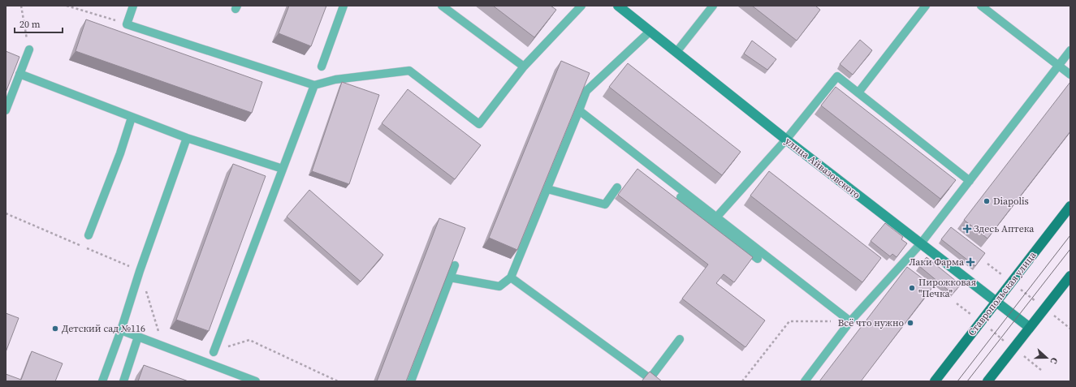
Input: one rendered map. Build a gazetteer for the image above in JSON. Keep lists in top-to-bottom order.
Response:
{
  "streets": {
    "main road": ["Ставропольская улица"],
    "street": ["улица Айвазовского"]
  },
  "crossings": [
    ["улица Айвазовского", "Ставропольская улица"]
  ],
  "places": {
    "other": [
      "Diapolis",
      "Пирожковая \"Печка\"",
      "Всё что нужно",
      "Детский сад №116"
    ],
    "health": ["Здесь Аптека", "Лаки Фарма"]
  },
  "scale_bar": "20 m",
  "north": "right"
}
